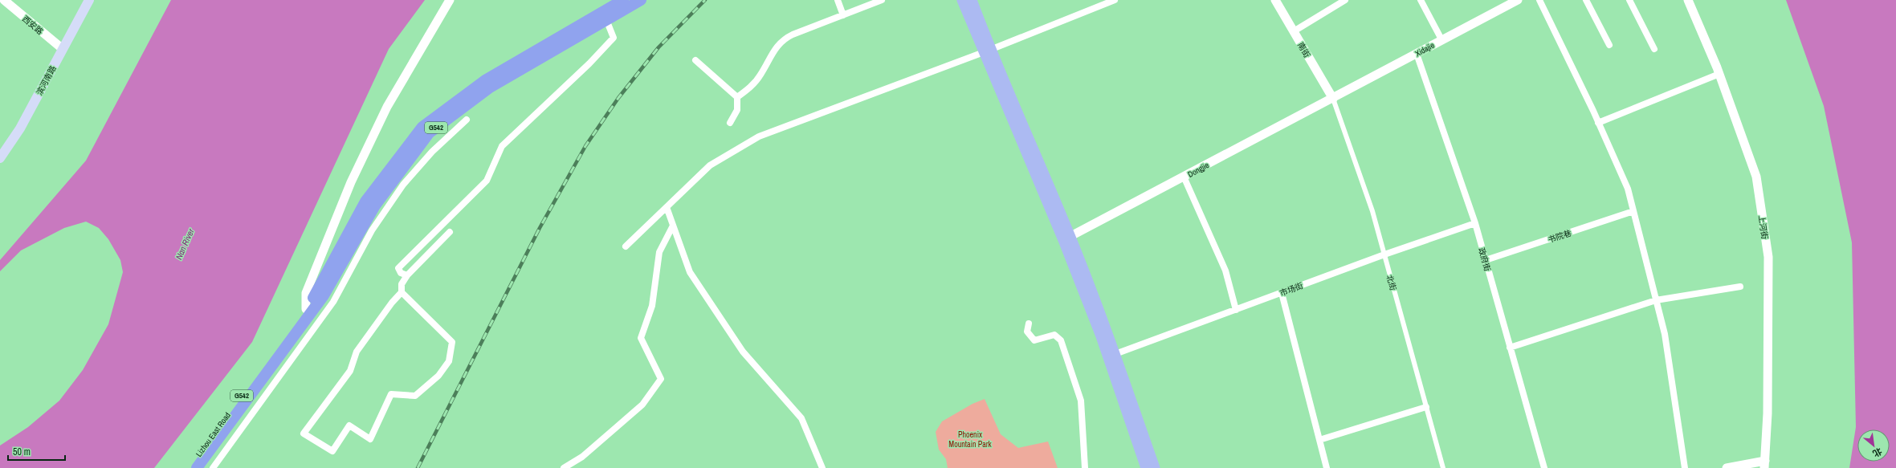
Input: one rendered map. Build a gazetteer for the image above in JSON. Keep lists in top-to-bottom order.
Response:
{
  "streets": {
    "highway": ["G542", "Lizhou East Road"],
    "main road": ["滨河南路"],
    "street": [
      "西安路",
      "Xidajie",
      "南街",
      "Dongjie",
      "上河街",
      "书院巷",
      "政府街",
      "北街",
      "市场街"
    ]
  },
  "crossings": [
    ["西安路", "滨河南路"],
    ["Xidajie", "南街"],
    ["Xidajie", "Dongjie"],
    ["Xidajie", "政府街"],
    ["Xidajie", "北街"],
    ["南街", "Dongjie"],
    ["南街", "北街"],
    ["G542", "Lizhou East Road"],
    ["Dongjie", "北街"],
    ["书院巷", "政府街"],
    ["政府街", "市场街"],
    ["北街", "市场街"]
  ],
  "water": ["Nan River"],
  "parks": ["Phoenix Mountain Park"],
  "scale_bar": "50 m",
  "north": "bottom right"
}
